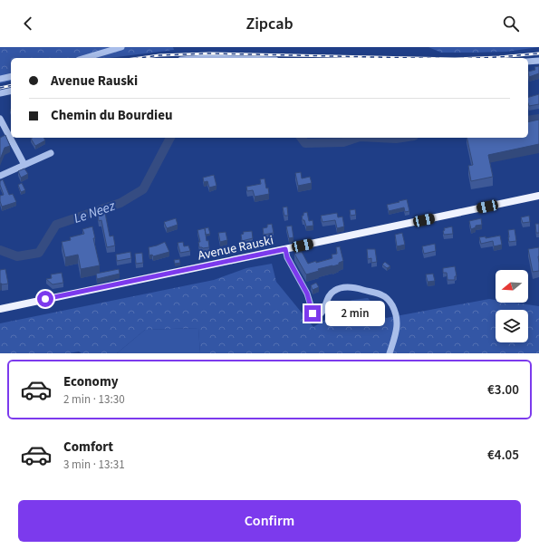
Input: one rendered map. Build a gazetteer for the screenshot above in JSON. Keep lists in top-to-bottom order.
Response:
{
  "streets": {
    "main road": ["Avenue Rauski"]
  },
  "water": ["Le Neez"],
  "north": "left",
  "page": {
    "header": "Zipcab",
    "banner": ["Avenue Rauski", "Chemin du Bourdieu"],
    "bubble": "2 min",
    "list": [
      {
        "name": "Economy",
        "note": "2 min · 13:30",
        "value": "€3.00"
      },
      {
        "name": "Comfort",
        "note": "3 min · 13:31",
        "value": "€4.05"
      }
    ],
    "buttons": "Confirm"
  }
}
